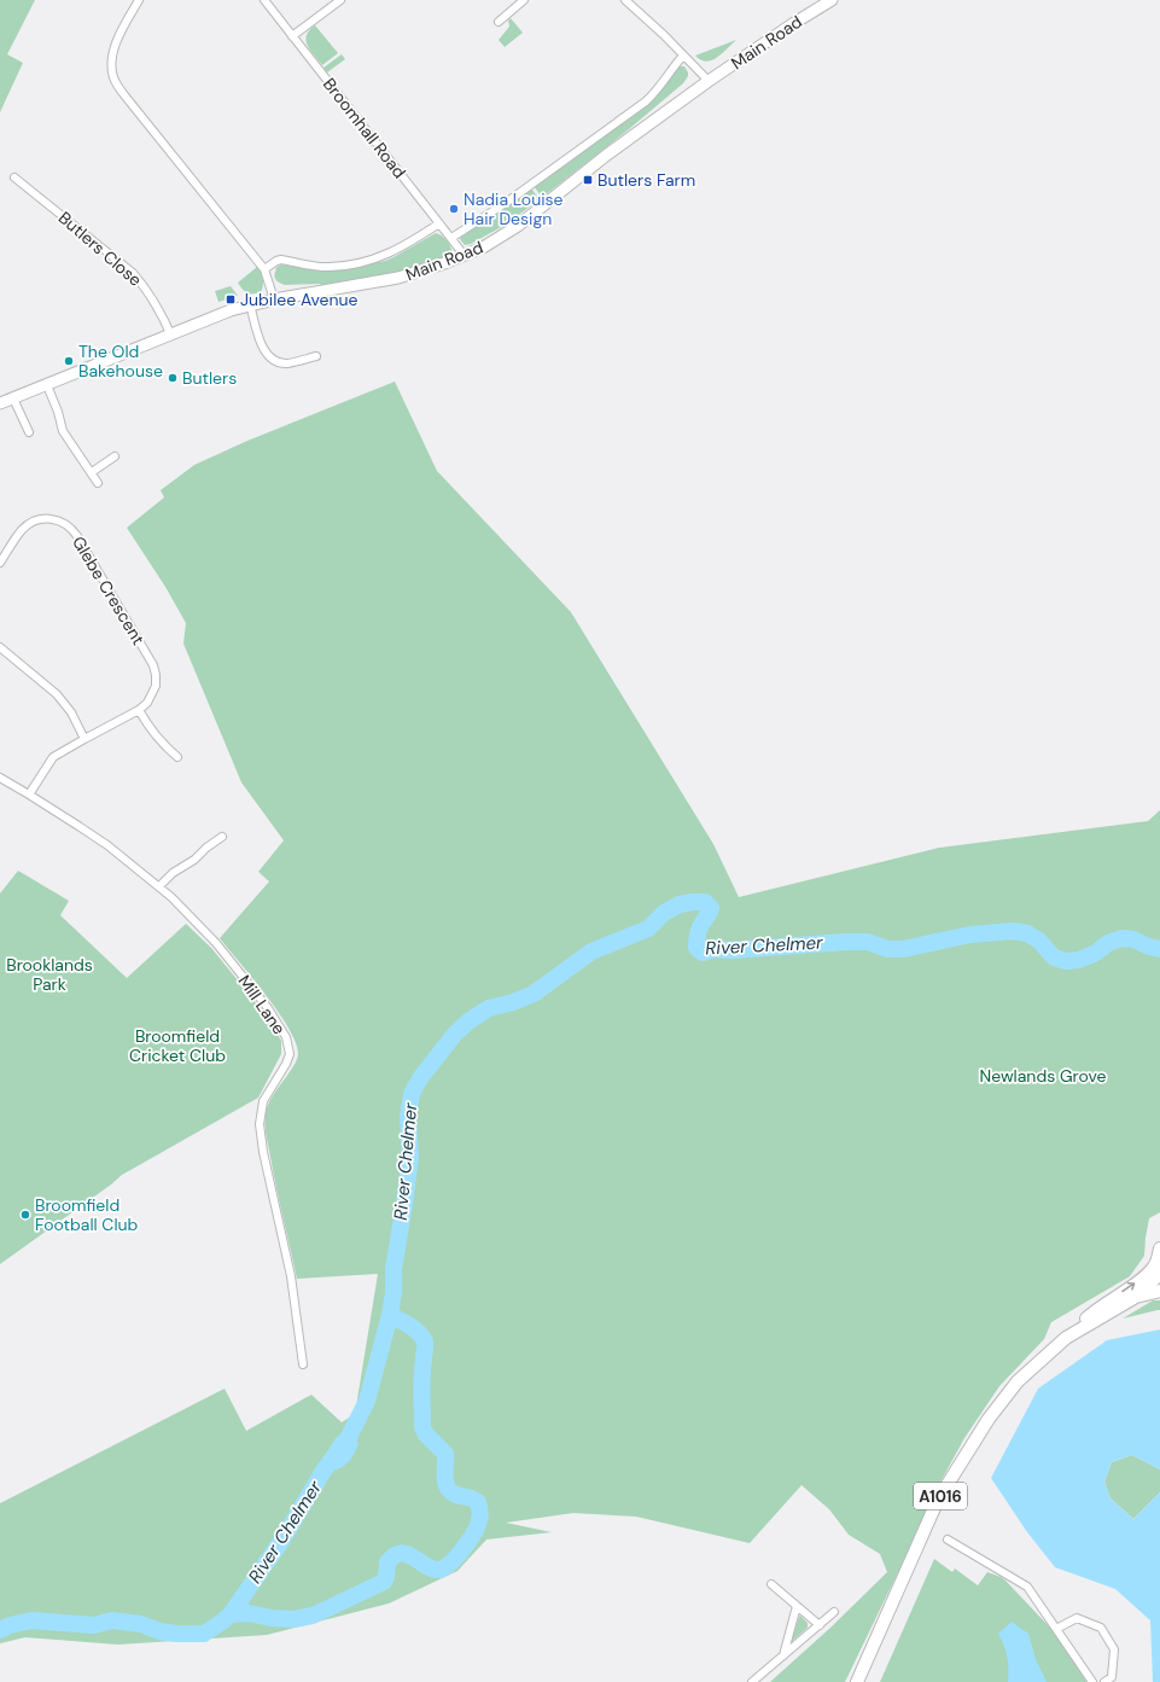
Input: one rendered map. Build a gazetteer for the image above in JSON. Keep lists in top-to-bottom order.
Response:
{
  "streets": {
    "main road": ["Main Road", "A1016"],
    "street": [
      "Broomhall Road",
      "Butlers Close",
      "Glebe Crescent",
      "Mill Lane"
    ]
  },
  "crossings": [
    ["Main Road", "Broomhall Road"],
    ["Main Road", "Butlers Close"],
    ["Glebe Crescent", "Mill Lane"]
  ],
  "water": ["River Chelmer"],
  "parks": ["Brooklands Park", "Broomfield Cricket Club", "Newlands Grove"],
  "places": {
    "transit": ["Butlers Farm", "Jubilee Avenue"],
    "other": [
      "Nadia Louise Hair Design",
      "The Old Bakehouse",
      "Butlers",
      "Broomfield Football Club"
    ]
  }
}
